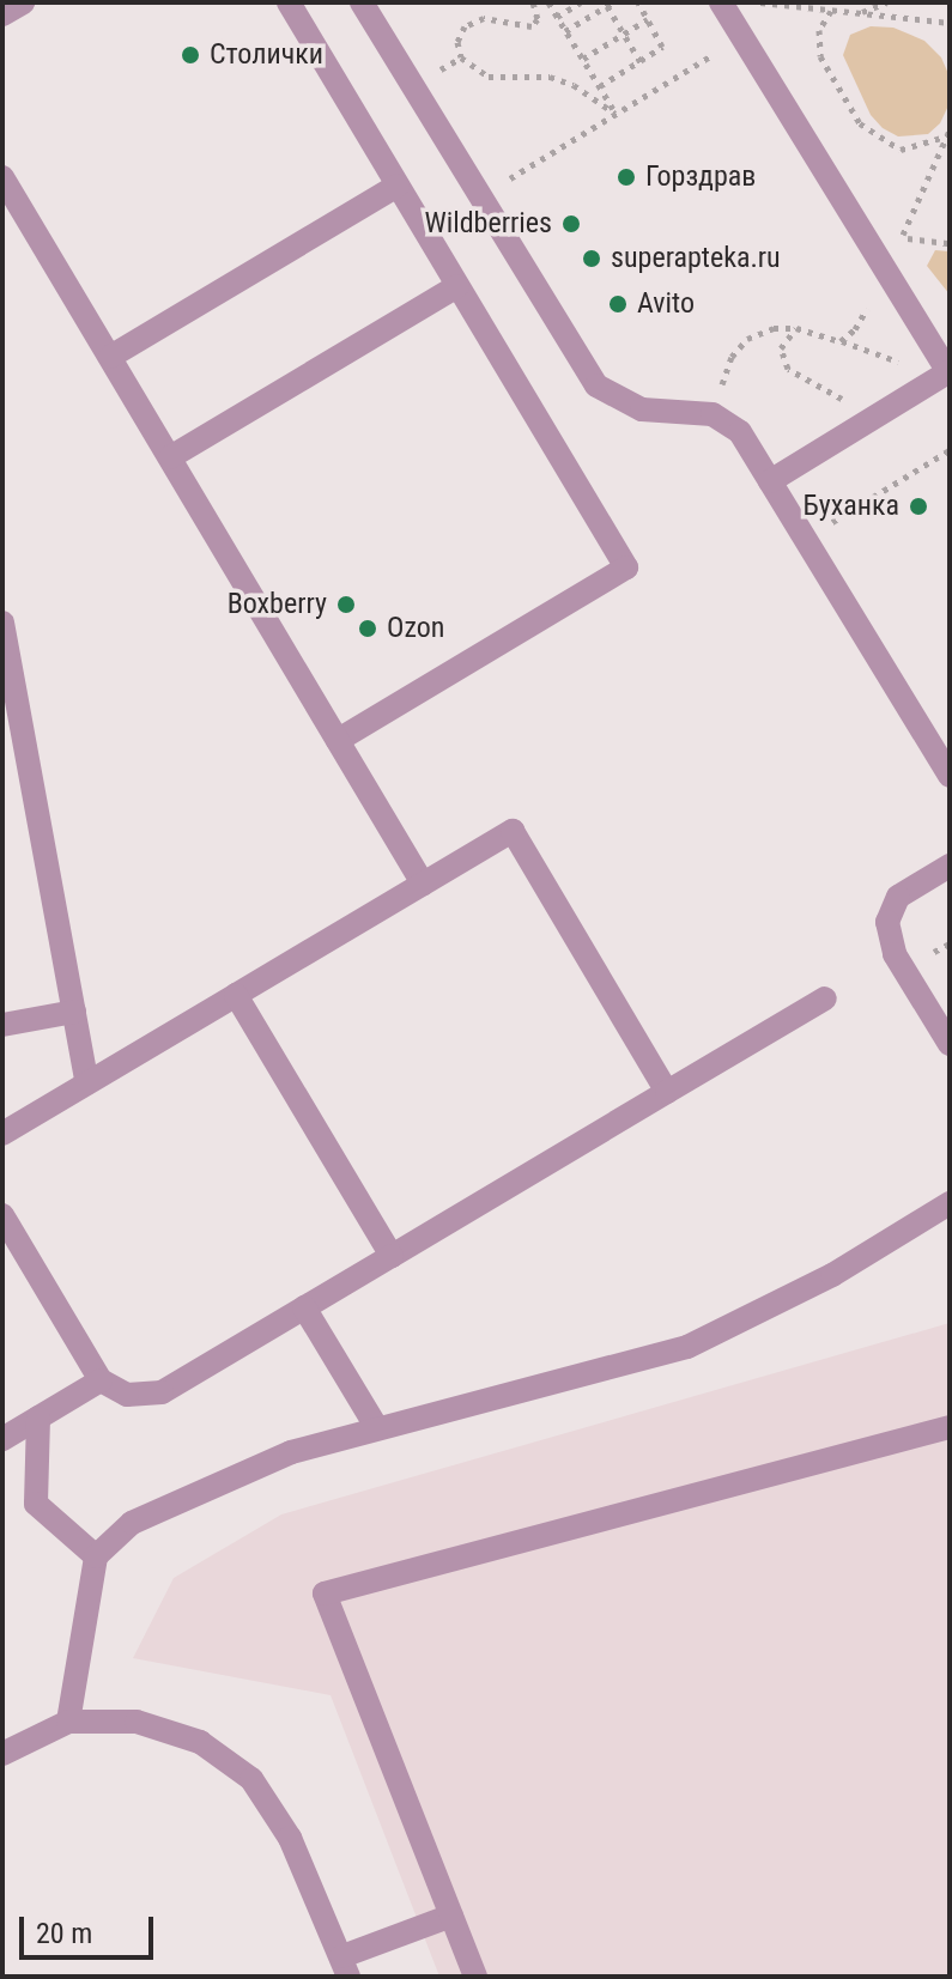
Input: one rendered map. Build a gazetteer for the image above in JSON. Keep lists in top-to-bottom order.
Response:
{
  "places": [
    "Столички",
    "Горздрав",
    "Wildberries",
    "superapteka.ru",
    "Avito",
    "Буханка",
    "Boxberry",
    "Ozon"
  ],
  "scale_bar": "20 m"
}
